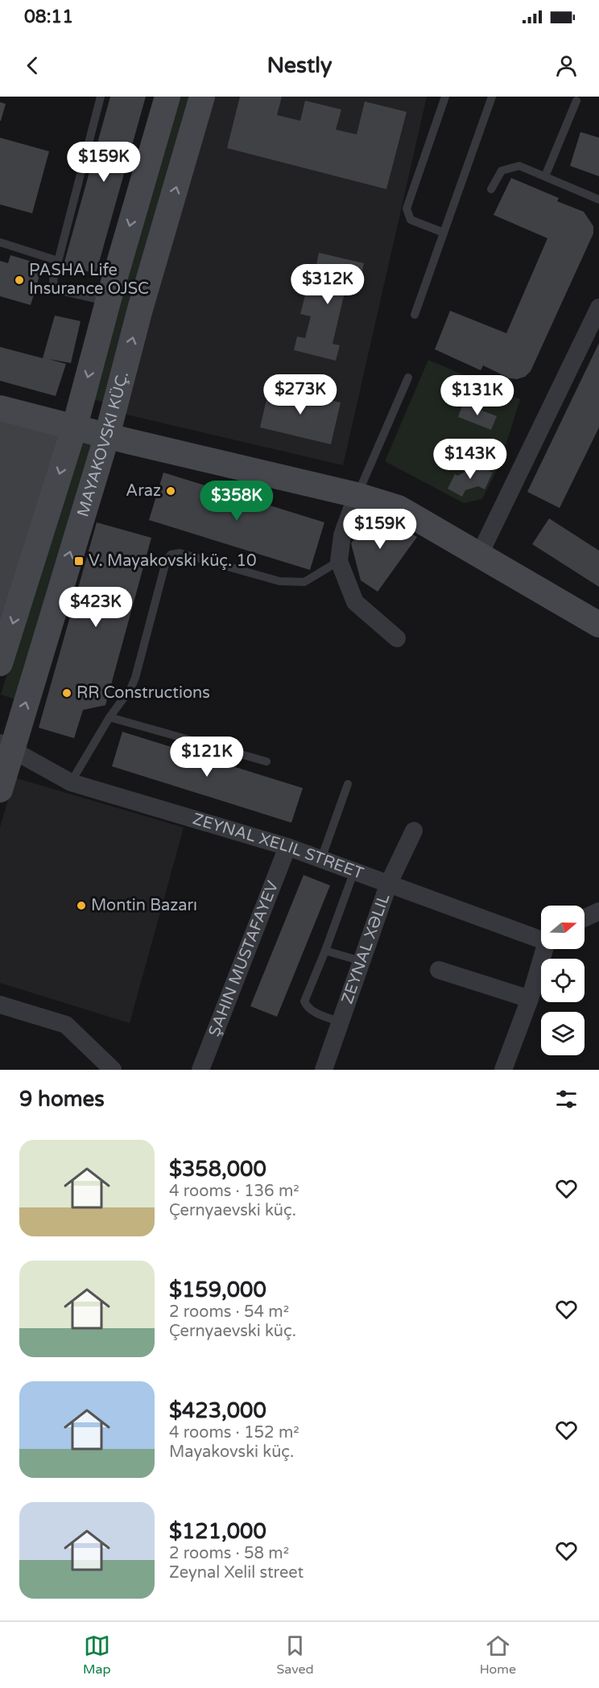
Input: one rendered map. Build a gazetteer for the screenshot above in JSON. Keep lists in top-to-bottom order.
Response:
{
  "streets": {
    "street": [
      "MAYAKOVSKI KÜÇ.",
      "ZEYNAL XELIL STREET",
      "ZEYNAL XƏLIL",
      "ŞAHIN MUSTAFAYEV"
    ]
  },
  "crossings": [
    ["MAYAKOVSKI KÜÇ.", "ZEYNAL XELIL STREET"],
    ["ZEYNAL XELIL STREET", "ZEYNAL XƏLIL"],
    ["ZEYNAL XELIL STREET", "ŞAHIN MUSTAFAYEV"]
  ],
  "places": {
    "other": [
      "PASHA Life Insurance OJSC",
      "Araz",
      "RR Constructions",
      "Montin Bazarı"
    ],
    "transit": ["V. Mayakovski küç. 10"]
  },
  "north": "right",
  "page": {
    "status": "08:11",
    "header": "Nestly",
    "price": [
      "$159K",
      "$312K",
      "$273K",
      "$131K",
      "$143K",
      "$358K",
      "$159K",
      "$423K",
      "$121K"
    ],
    "heading": "9 homes",
    "list": [
      {
        "name": "$358,000",
        "note": "4 rooms · 136 m² · Çernyaevski küç."
      },
      {
        "name": "$159,000",
        "note": "2 rooms · 54 m² · Çernyaevski küç."
      },
      {
        "name": "$423,000",
        "note": "4 rooms · 152 m² · Mayakovski küç."
      },
      {
        "name": "$121,000",
        "note": "2 rooms · 58 m² · Zeynal Xelil street"
      }
    ],
    "tabs": ["Map", "Saved", "Home"]
  }
}
